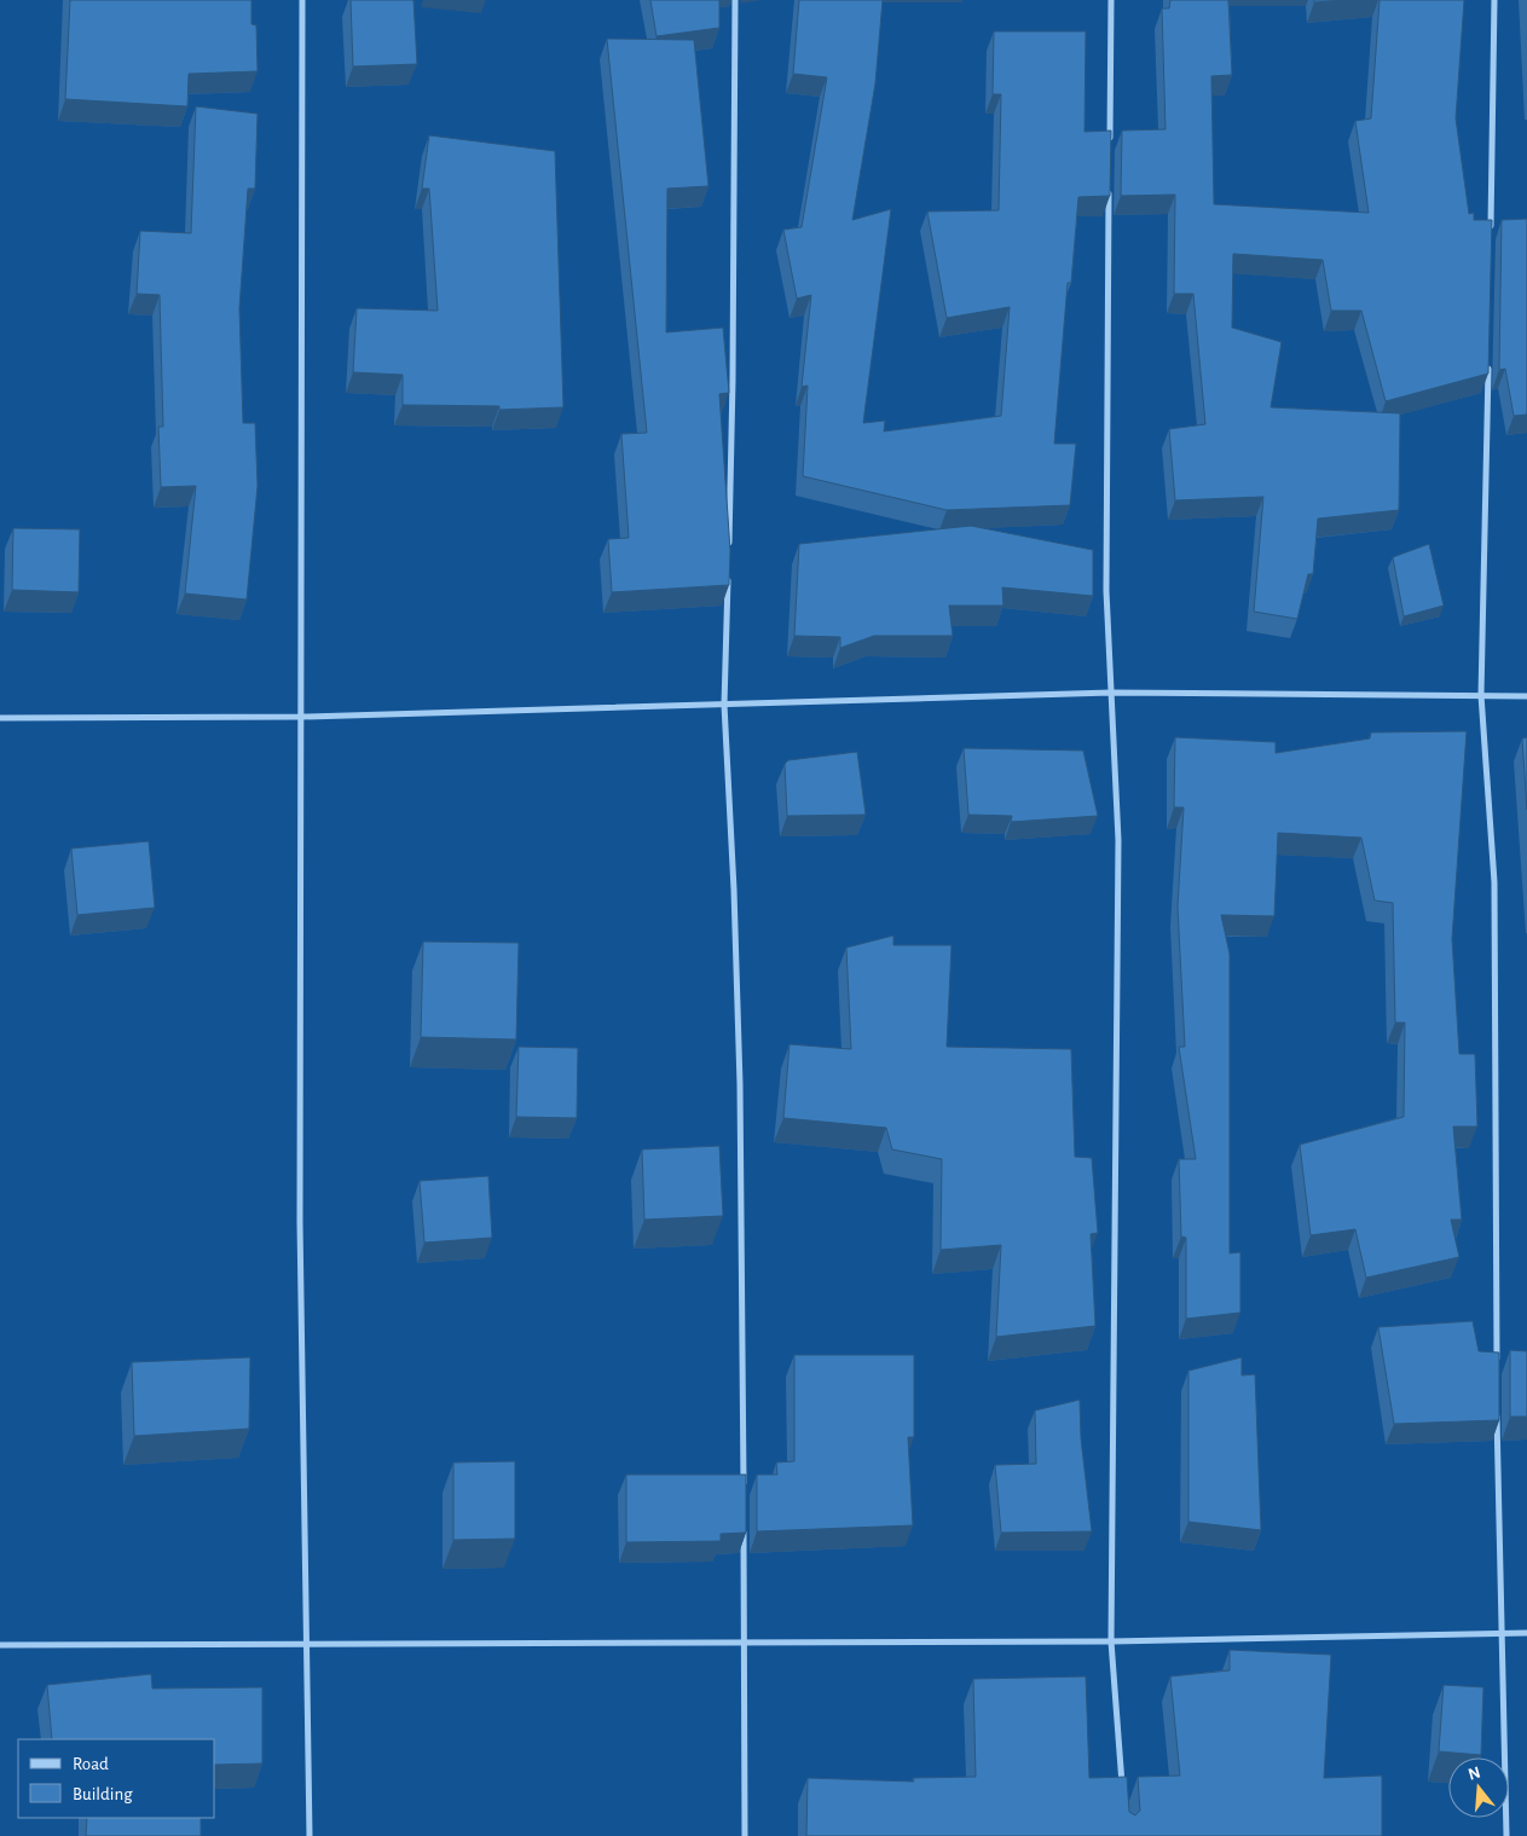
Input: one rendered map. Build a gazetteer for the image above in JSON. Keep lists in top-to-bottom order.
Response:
{
  "legend": ["Road", "Building"],
  "north": "top"
}
